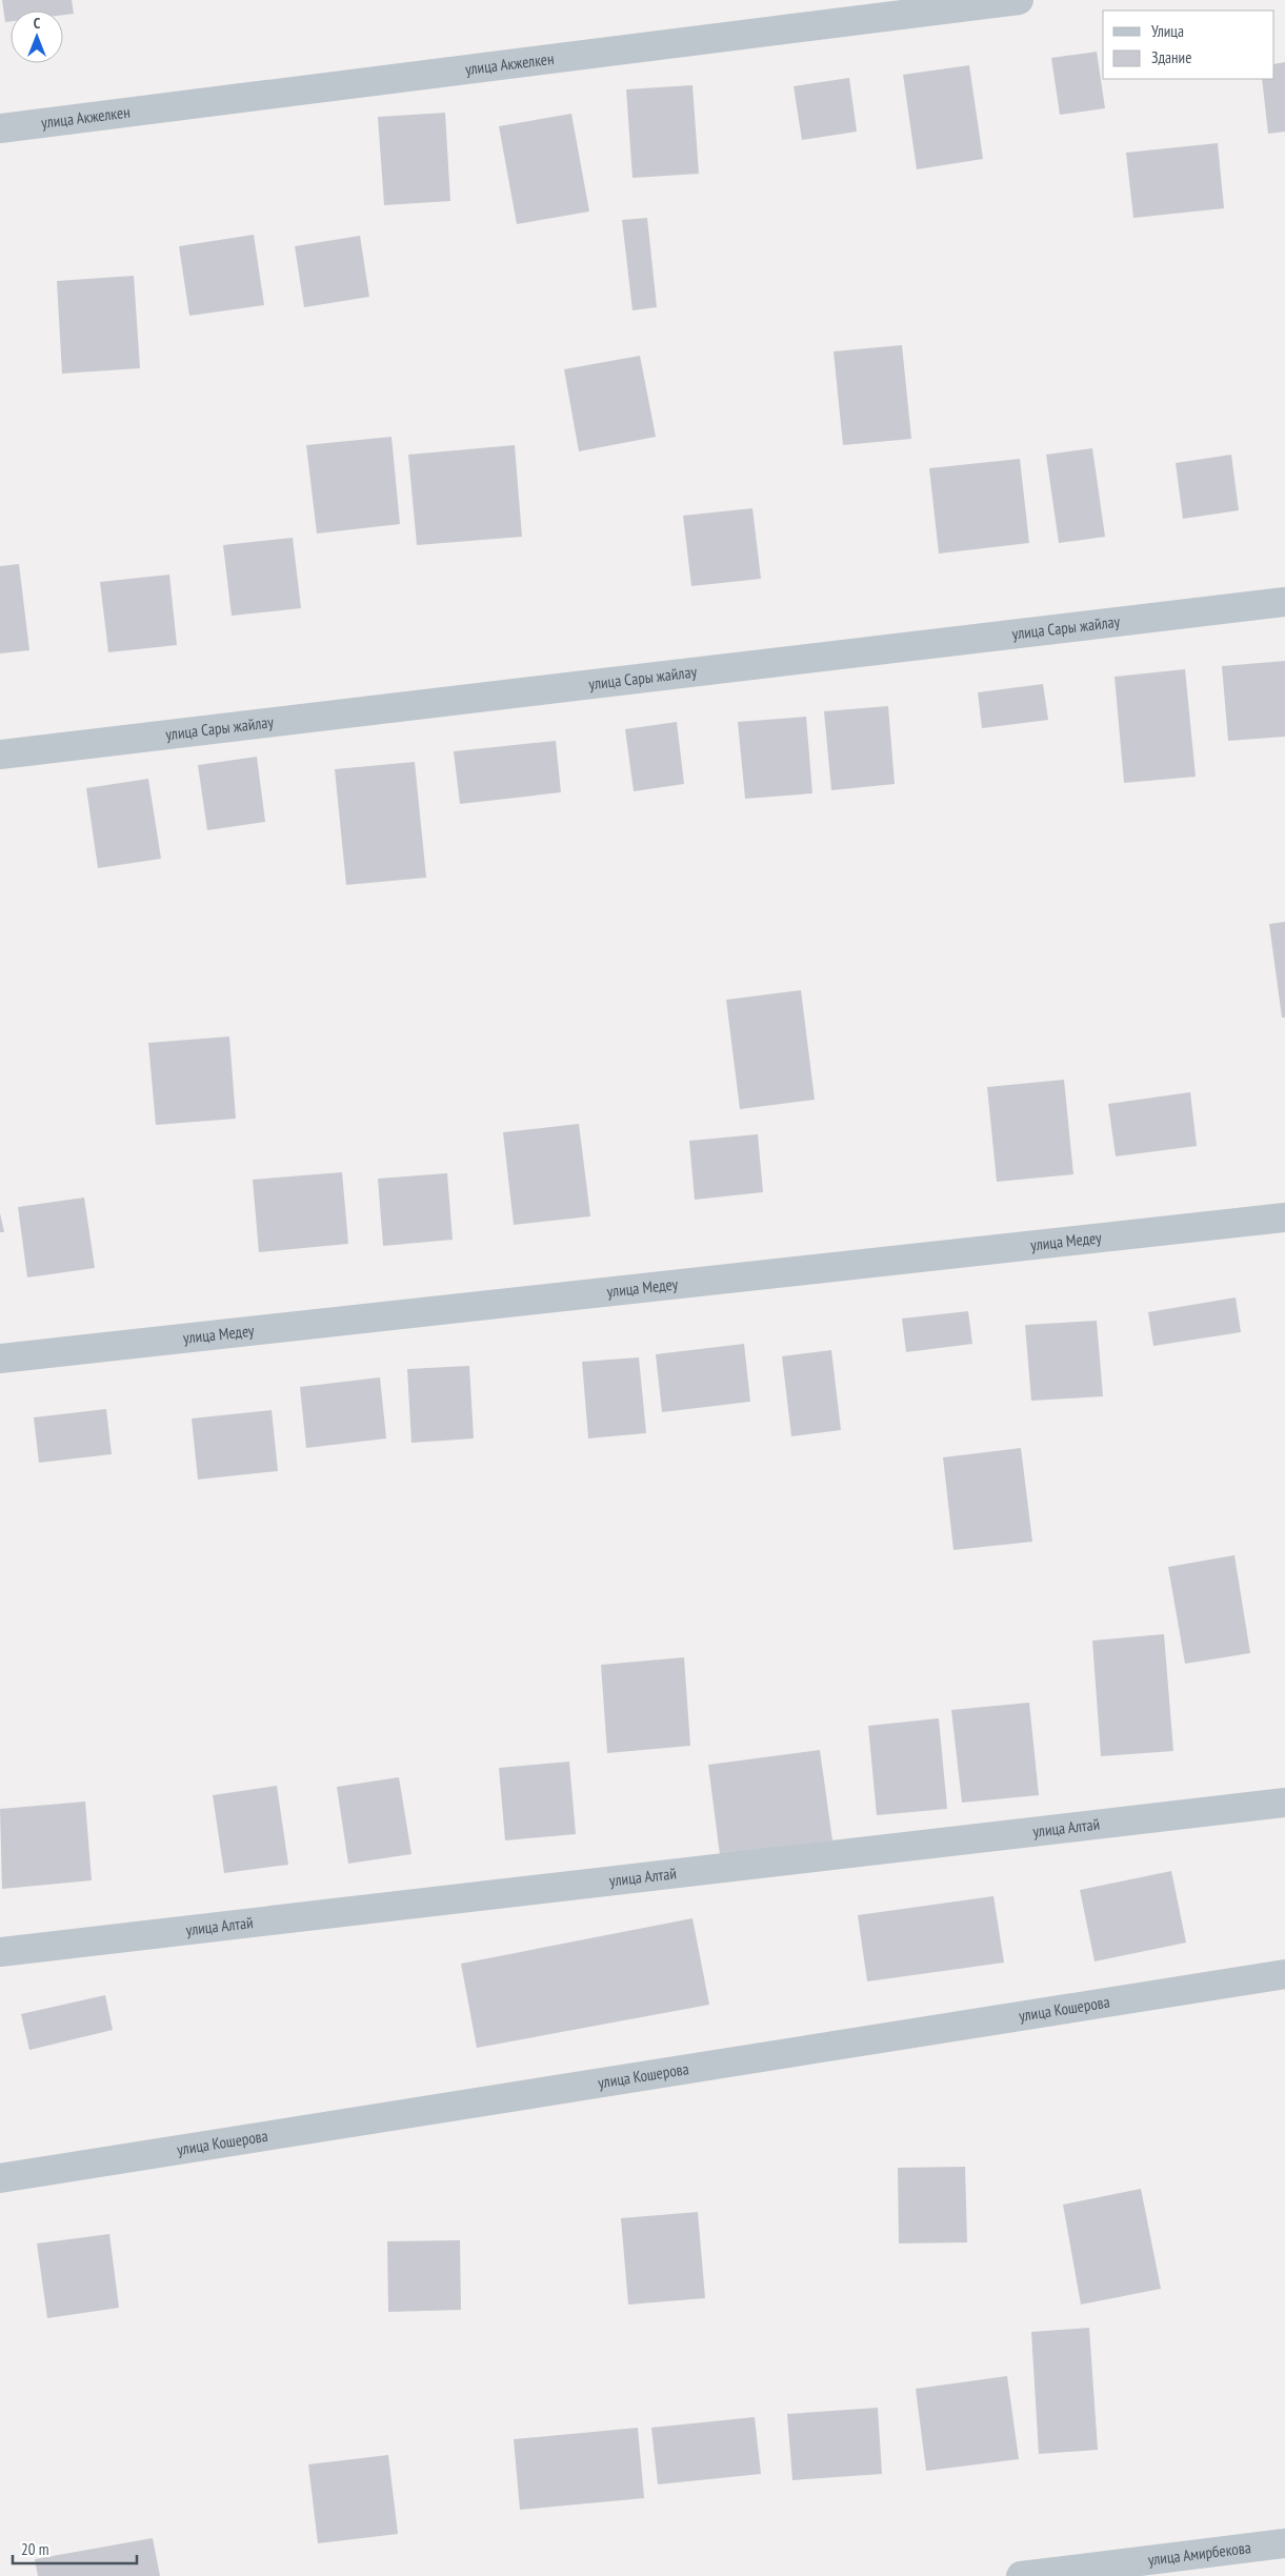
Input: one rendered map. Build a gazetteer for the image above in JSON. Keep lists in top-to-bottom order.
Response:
{
  "streets": {
    "street": [
      "улица Акжелкен",
      "улица Сары жайлау",
      "улица Медеу",
      "улица Алтай",
      "улица Кошерова",
      "улица Амирбекова"
    ]
  },
  "legend": ["Улица", "Здание"],
  "scale_bar": "20 m",
  "north": "top"
}
